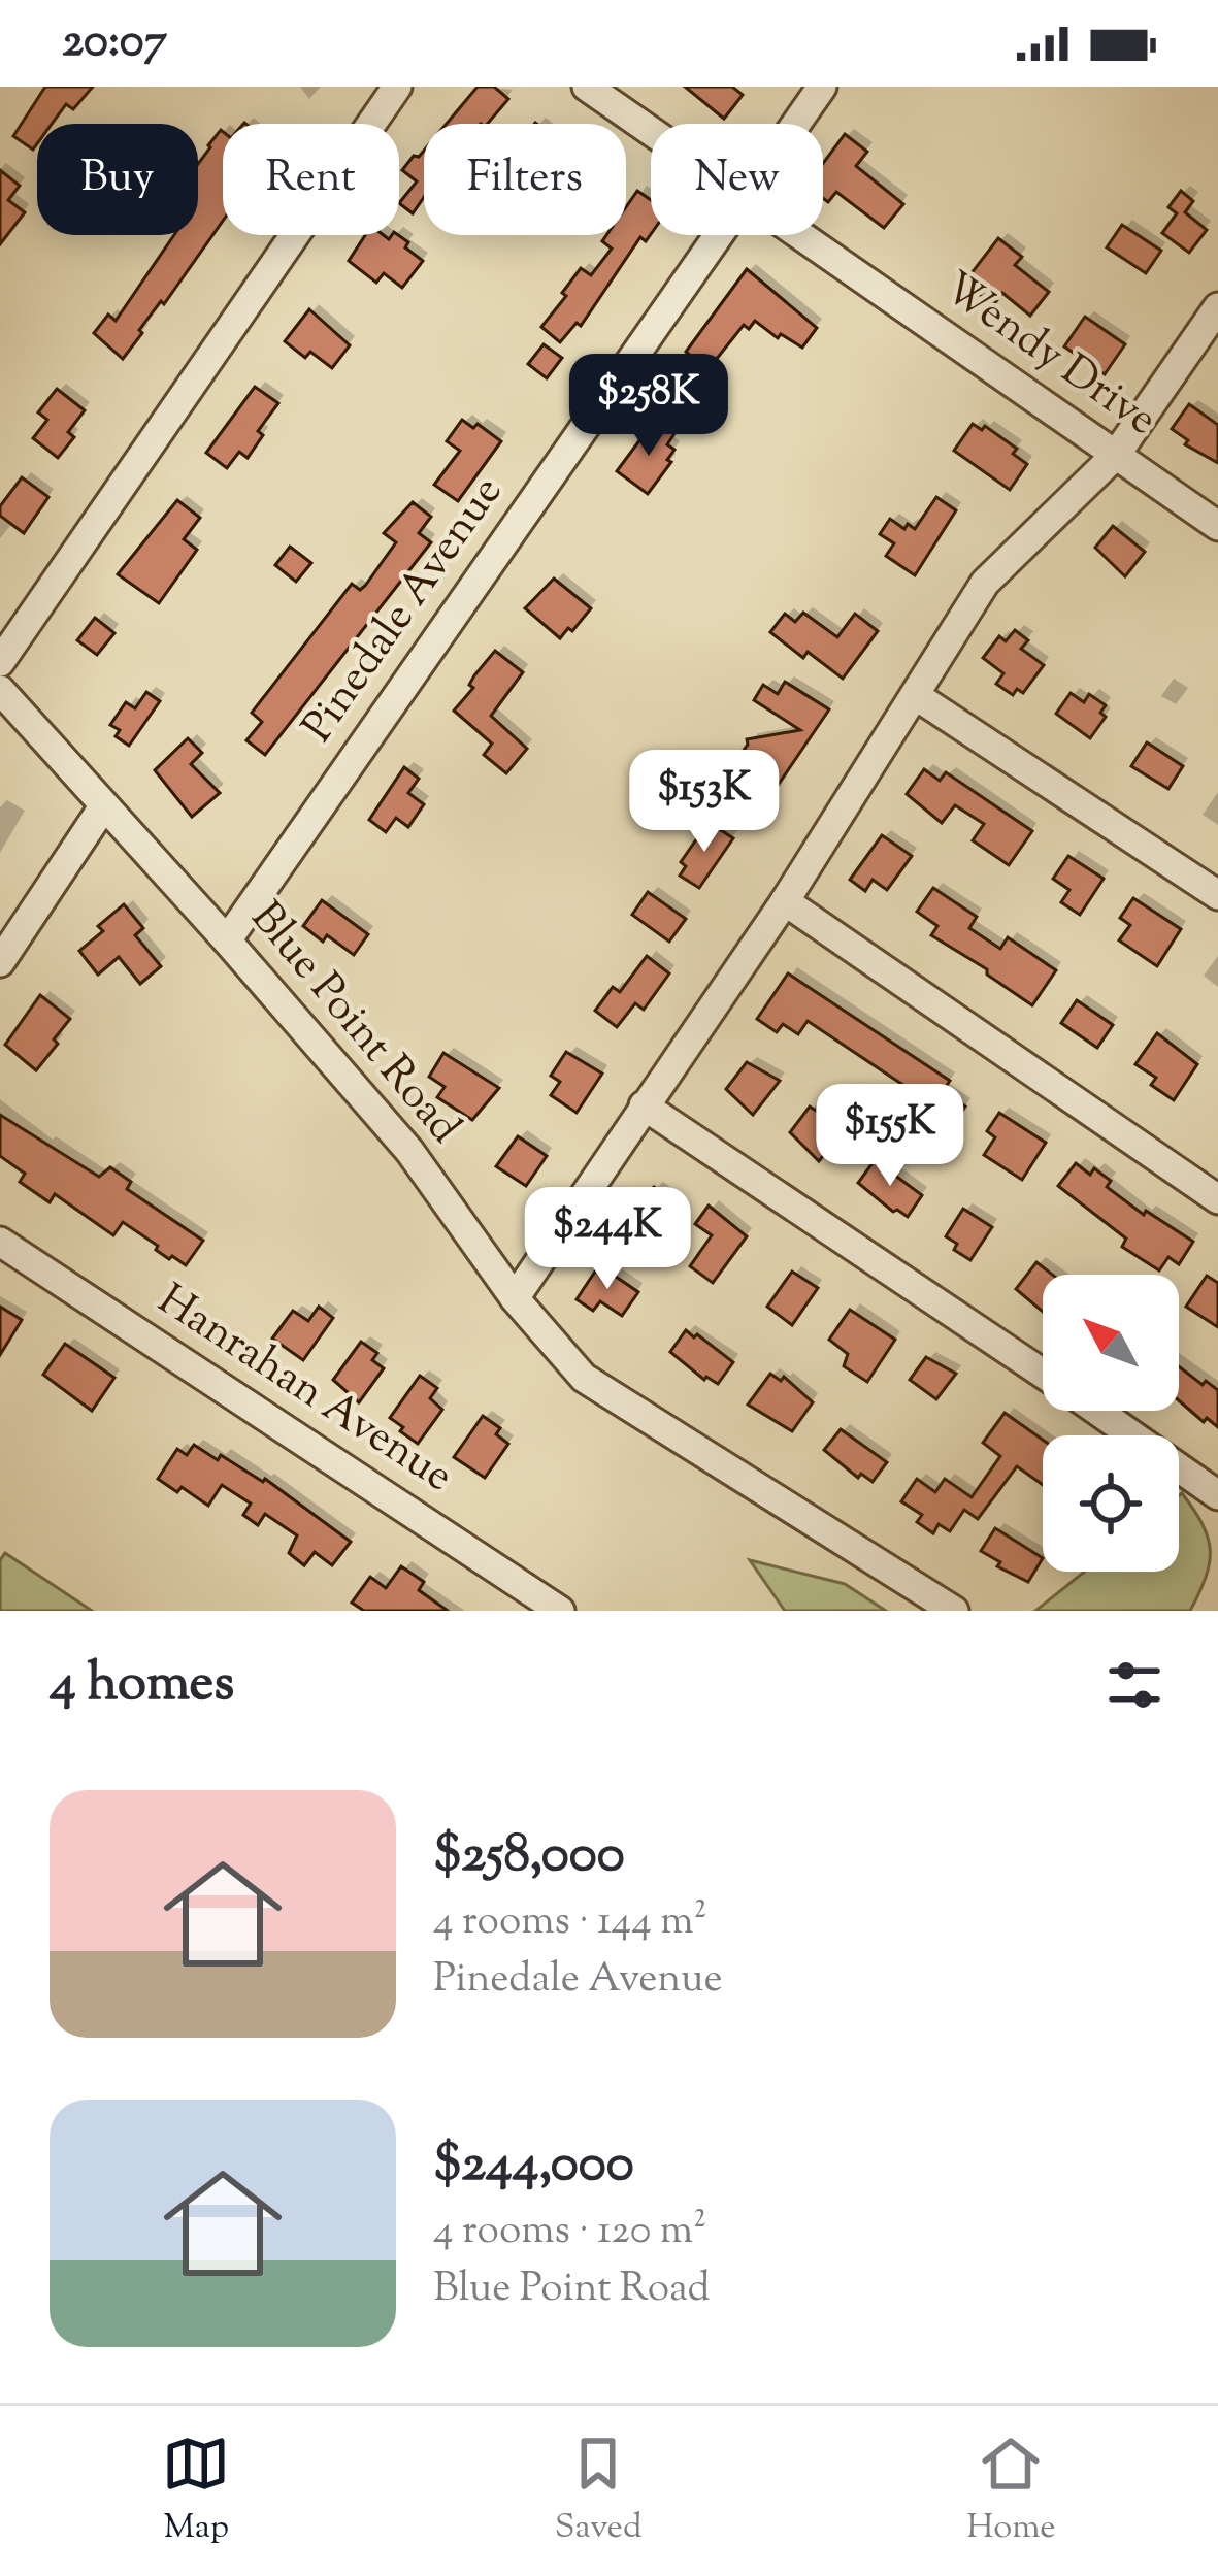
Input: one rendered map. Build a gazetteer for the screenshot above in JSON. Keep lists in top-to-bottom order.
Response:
{
  "streets": {
    "street": [
      "Wendy Drive",
      "Pinedale Avenue",
      "Blue Point Road",
      "Hanrahan Avenue"
    ]
  },
  "crossings": [
    ["Pinedale Avenue", "Blue Point Road"]
  ],
  "north": "top left",
  "page": {
    "status": "20:07",
    "chip": [
      "Buy",
      "Rent",
      "Filters",
      "New"
    ],
    "price": [
      "$258K",
      "$153K",
      "$155K",
      "$244K"
    ],
    "heading": "4 homes",
    "list": [
      {
        "name": "$258,000",
        "note": "4 rooms · 144 m² · Pinedale Avenue"
      },
      {
        "name": "$244,000",
        "note": "4 rooms · 120 m² · Blue Point Road"
      }
    ],
    "tabs": ["Map", "Saved", "Home"]
  }
}
